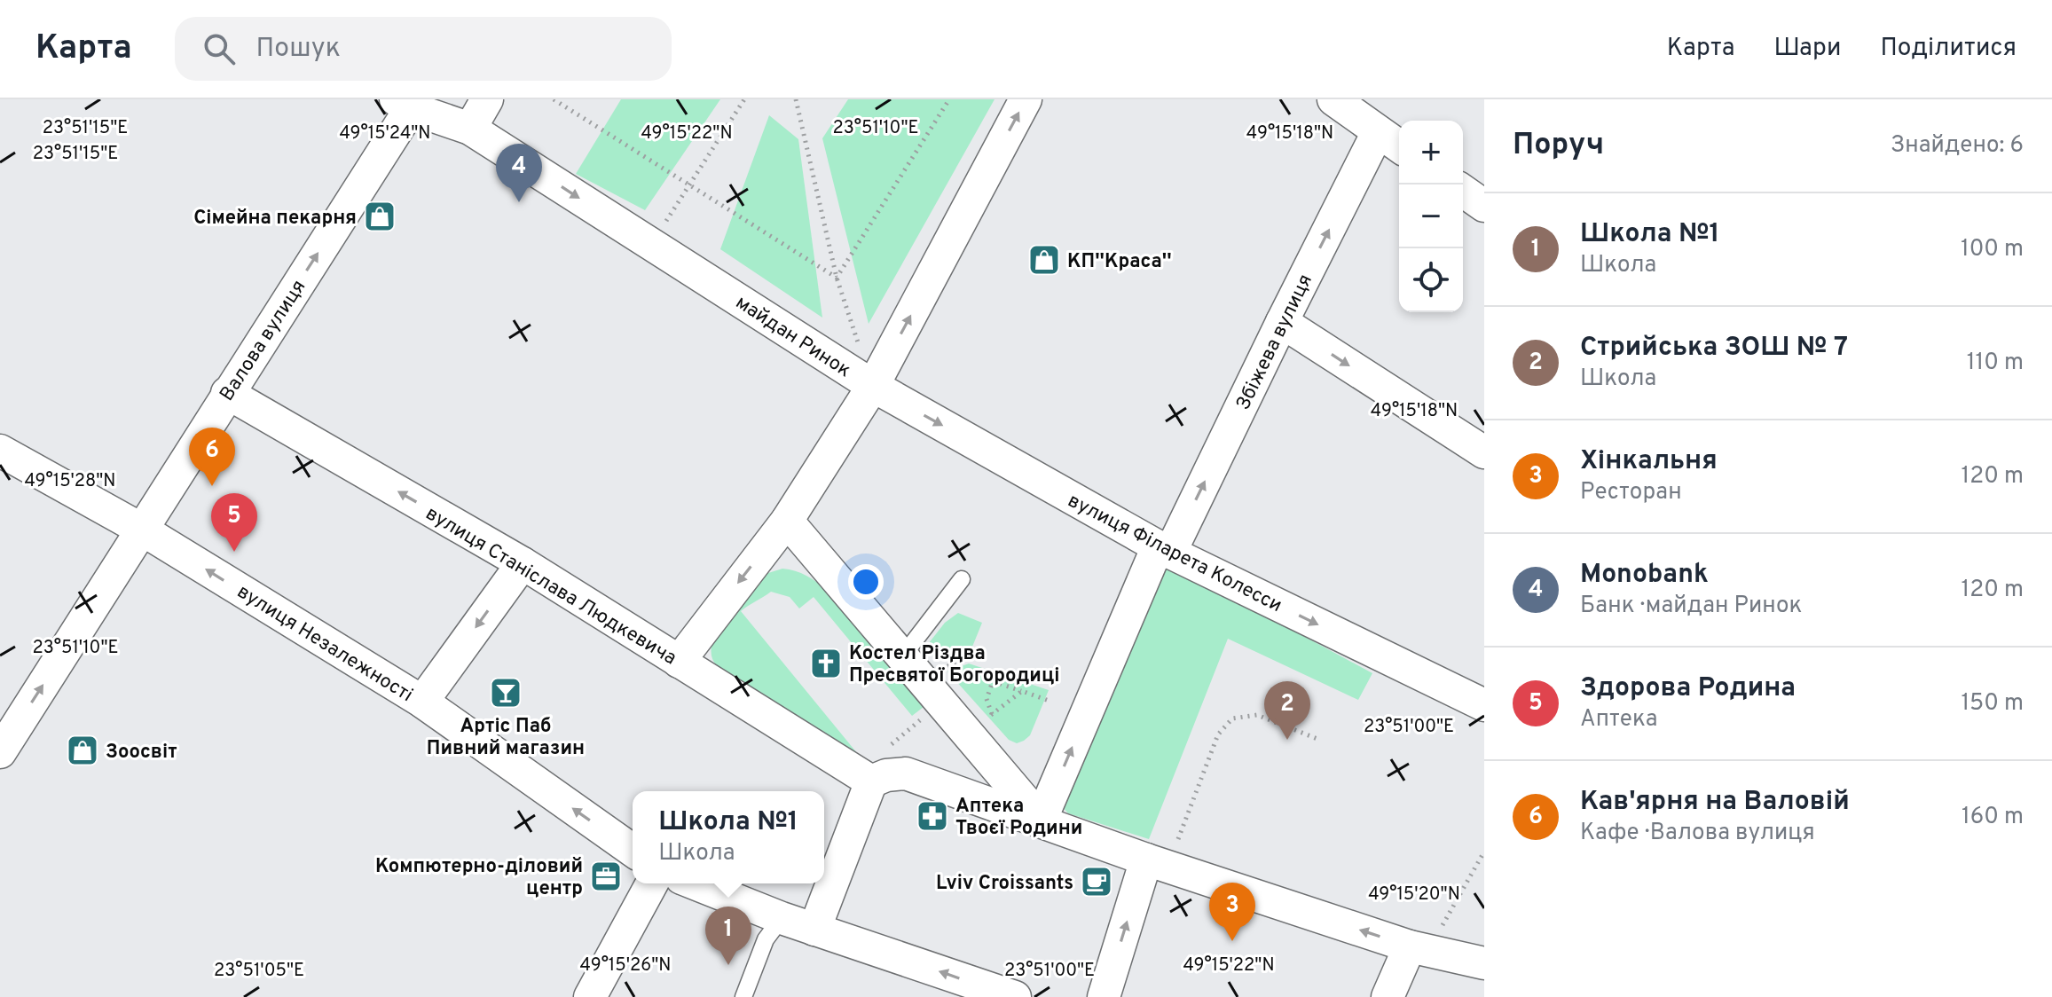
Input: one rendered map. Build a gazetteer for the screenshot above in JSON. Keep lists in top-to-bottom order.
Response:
{
  "streets": {
    "street": [
      "майдан Ринок",
      "Валова вулиця",
      "Збіжева вулиця",
      "вулиця Філарета Колесси",
      "вулиця Станіслава Людкевича",
      "вулиця Незалежності"
    ]
  },
  "crossings": [
    ["майдан Ринок", "Валова вулиця"],
    ["майдан Ринок", "вулиця Філарета Колесси"],
    ["Валова вулиця", "вулиця Станіслава Людкевича"],
    ["Валова вулиця", "вулиця Незалежності"],
    ["Збіжева вулиця", "вулиця Філарета Колесси"]
  ],
  "one_way": [
    "Валова вулиця",
    "Збіжева вулиця",
    "вулиця Станіслава Людкевича",
    "вулиця Незалежності"
  ],
  "places": {
    "shop": ["Сімейна пекарня", "КП''Краса''", "Зоосвіт"],
    "church": ["Костел Різдва Пресвятої Богородиці"],
    "bar": ["Артіс Паб Пивний магазин"],
    "pharmacy": ["Аптека Твоєї Родини"],
    "office": ["Компютерно-діловий центр"],
    "cafe": ["Lviv Croissants"]
  },
  "page": {
    "header": "Карта",
    "search": "Пошук",
    "nav": ["Карта", "Шари", "Поділитися"],
    "heading": ["Поруч", "Знайдено: 6"],
    "map_buttons": ["+", "−"],
    "pins": [
      "4",
      "6",
      "5",
      "2",
      "3",
      "1"
    ],
    "list": [
      {
        "mark": "1",
        "name": "Школа №1",
        "note": "Школа",
        "value": "100 m"
      },
      {
        "mark": "2",
        "name": "Стрийська ЗОШ № 7",
        "note": "Школа",
        "value": "110 m"
      },
      {
        "mark": "3",
        "name": "Хінкальня",
        "note": "Ресторан",
        "value": "120 m"
      },
      {
        "mark": "4",
        "name": "Monobank",
        "note": "Банк · майдан Ринок",
        "value": "120 m"
      },
      {
        "mark": "5",
        "name": "Здорова Родина",
        "note": "Аптека",
        "value": "150 m"
      },
      {
        "mark": "6",
        "name": "Кав'ярня на Валовій",
        "note": "Кафе · Валова вулиця",
        "value": "160 m"
      }
    ],
    "popup": ["Школа №1", "Школа"]
  },
  "coordinates": [
    "23°51'15\"E",
    "23°51'10\"E",
    "49°15'18\"N",
    "49°15'24\"N",
    "49°15'22\"N",
    "49°15'28\"N",
    "23°51'00\"E",
    "49°15'20\"N",
    "49°15'26\"N",
    "23°51'05\"E"
  ]
}
